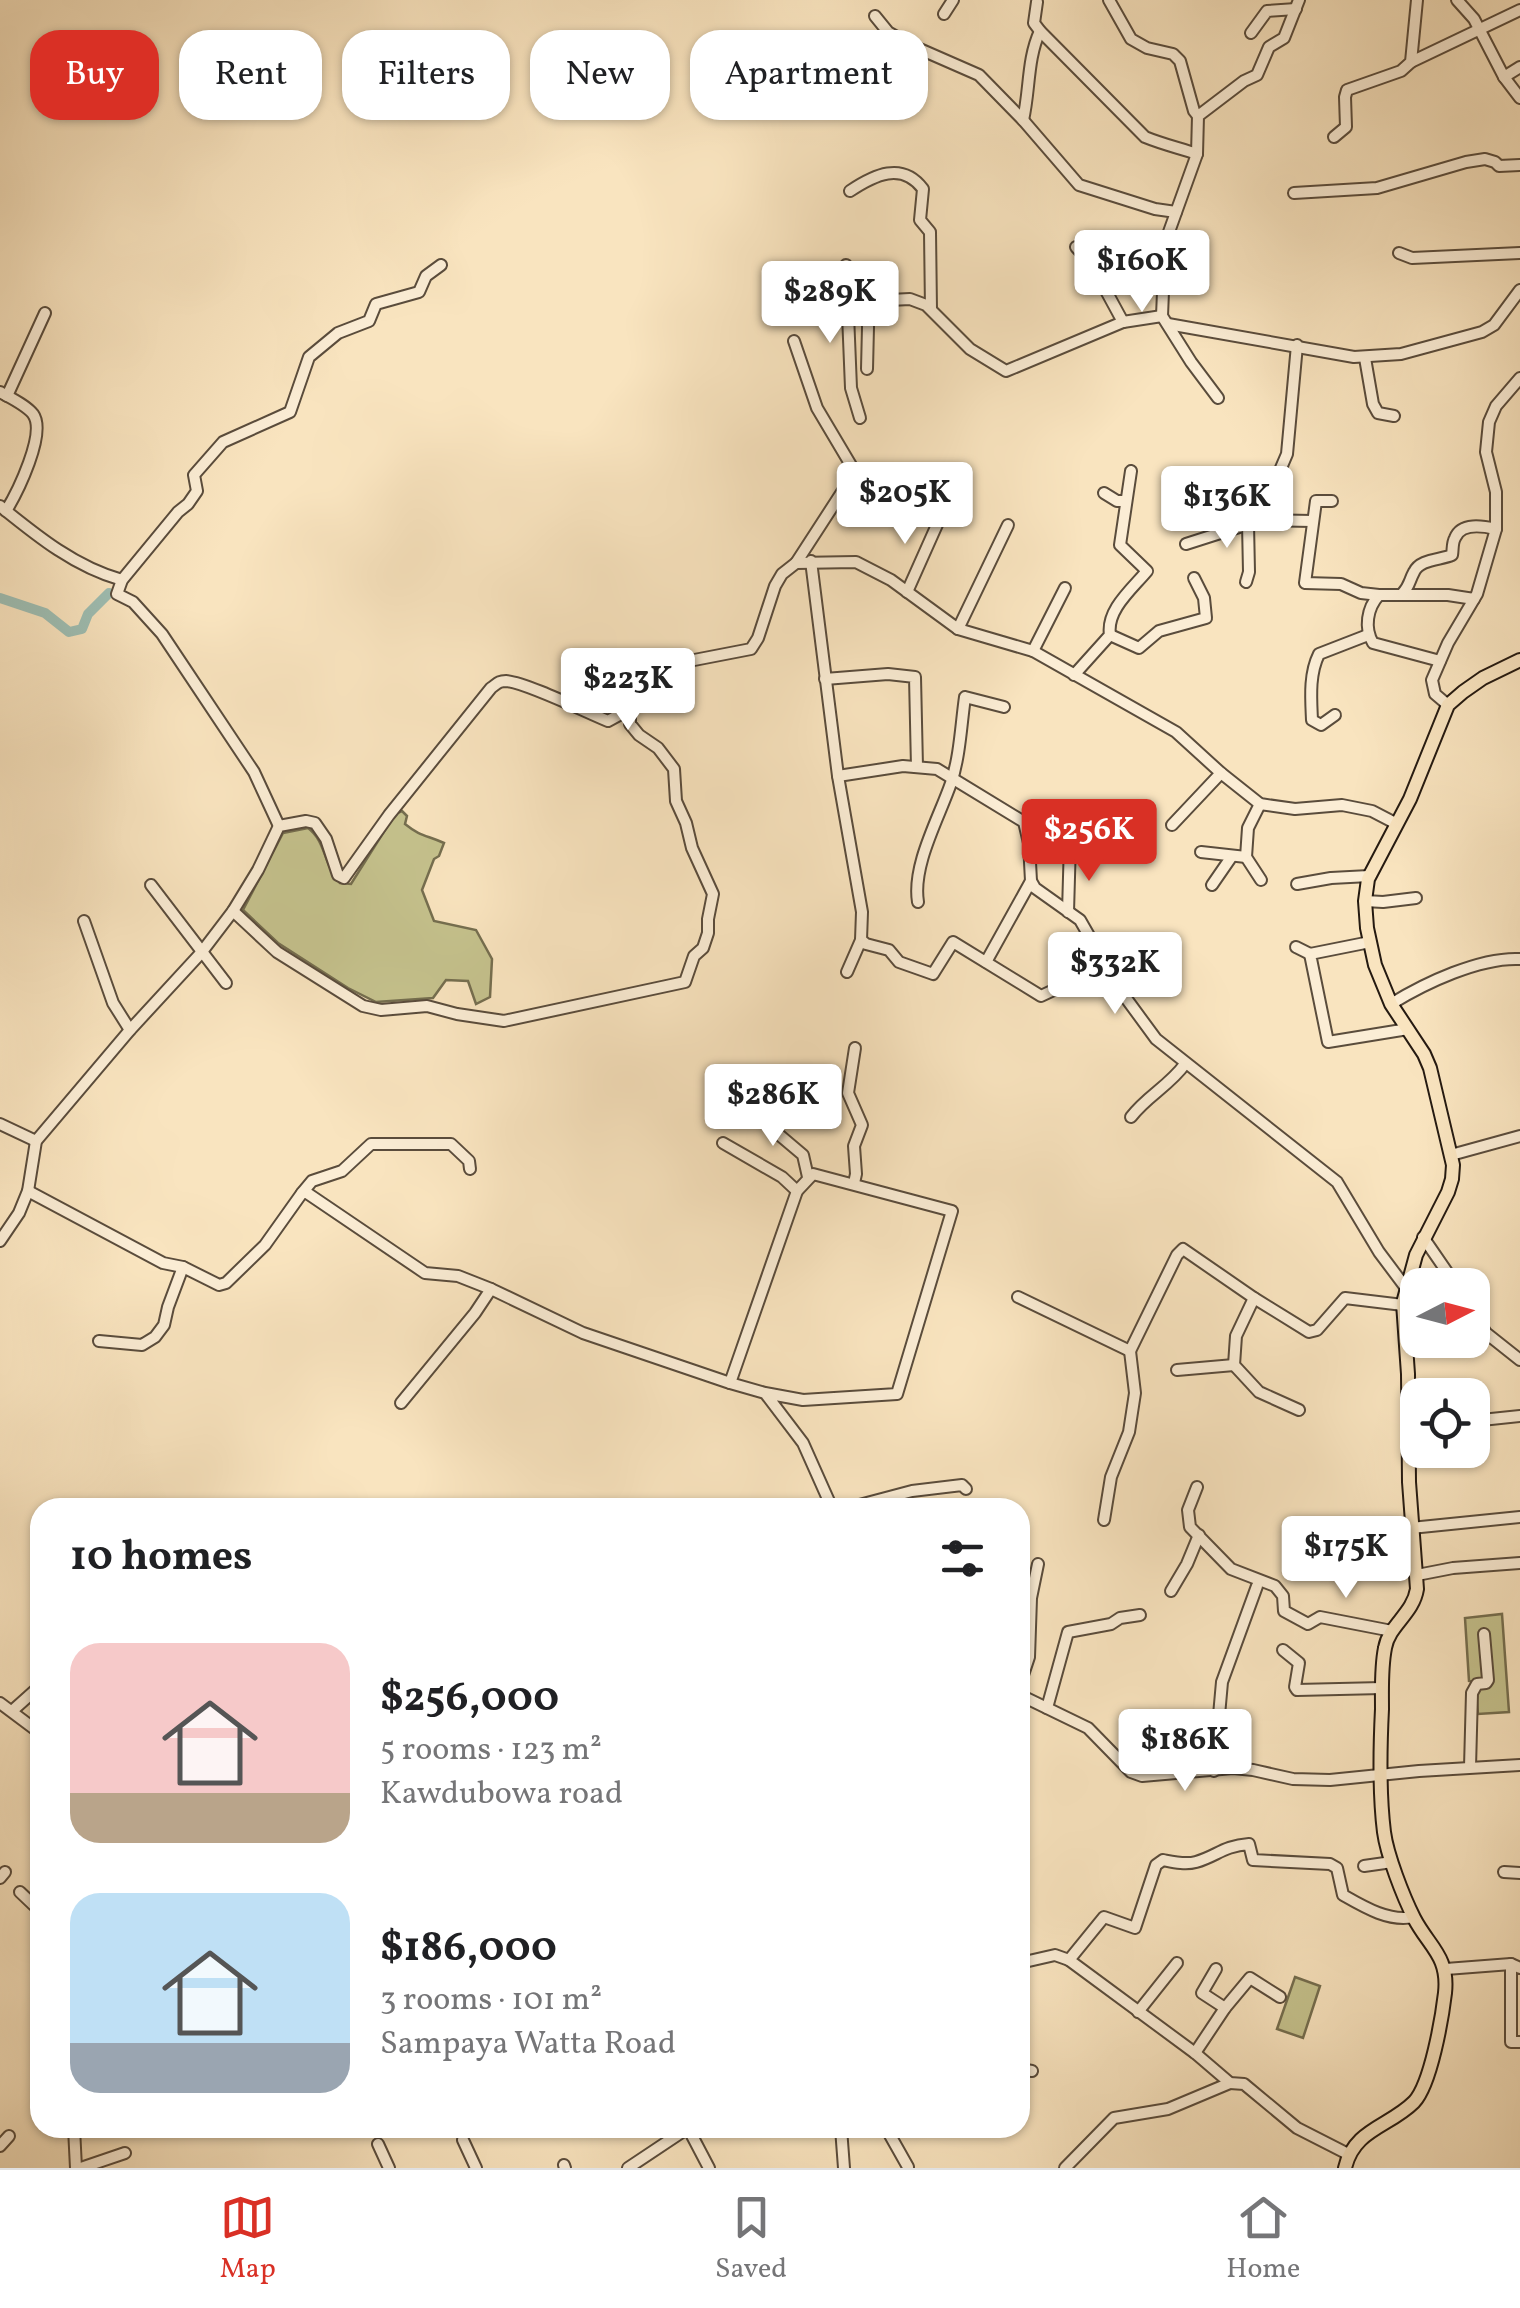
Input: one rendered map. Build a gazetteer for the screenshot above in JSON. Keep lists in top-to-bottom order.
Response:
{
  "north": "right",
  "page": {
    "chip": [
      "Buy",
      "Rent",
      "Filters",
      "New",
      "Apartment"
    ],
    "price": [
      "$160K",
      "$289K",
      "$205K",
      "$136K",
      "$223K",
      "$256K",
      "$332K",
      "$286K",
      "$175K",
      "$186K"
    ],
    "heading": "10 homes",
    "list": [
      {
        "name": "$256,000",
        "note": "5 rooms · 123 m² · Kawdubowa road"
      },
      {
        "name": "$186,000",
        "note": "3 rooms · 101 m² · Sampaya Watta Road"
      }
    ],
    "tabs": ["Map", "Saved", "Home"]
  }
}
